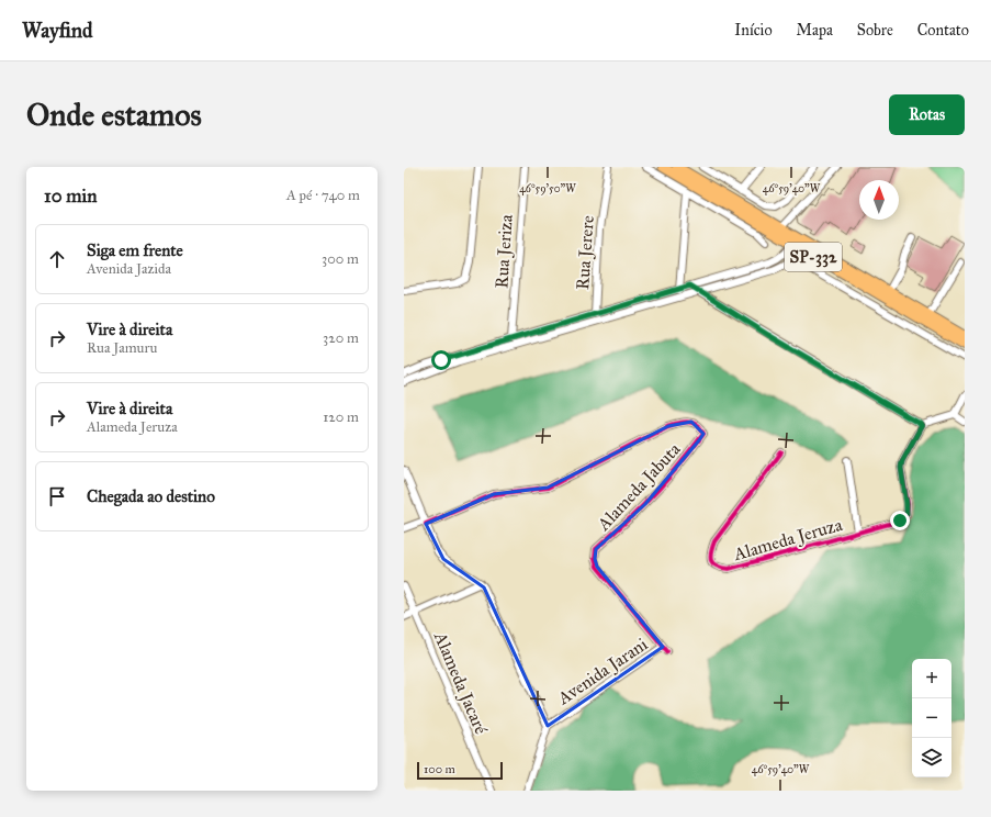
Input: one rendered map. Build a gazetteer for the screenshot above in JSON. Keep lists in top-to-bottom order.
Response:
{
  "streets": {
    "main road": ["SP-332"],
    "street": [
      "Rua Jeriza",
      "Rua Jerere",
      "Alameda Jabuta",
      "Alameda Jeruza",
      "Avenida Jarani",
      "Alameda Jacaré"
    ]
  },
  "crossings": [
    ["Alameda Jabuta", "Avenida Jarani"]
  ],
  "scale_bar": "100 m",
  "north": "top",
  "page": {
    "header": "Wayfind",
    "nav": [
      "Início",
      "Mapa",
      "Sobre",
      "Contato"
    ],
    "buttons": "Rotas",
    "title": "Onde estamos",
    "heading": ["10 min", "A pé · 740 m"],
    "list": [
      ["Siga em frente", "Avenida Jazida", "300 m"],
      ["Vire à direita", "Rua Jamuru", "320 m"],
      ["Vire à direita", "Alameda Jeruza", "120 m"],
      "Chegada ao destino"
    ],
    "map_buttons": ["+", "−"],
    "scale": "100 m"
  },
  "coordinates": ["46°59'50\"W", "46°59'40\"W"]
}
